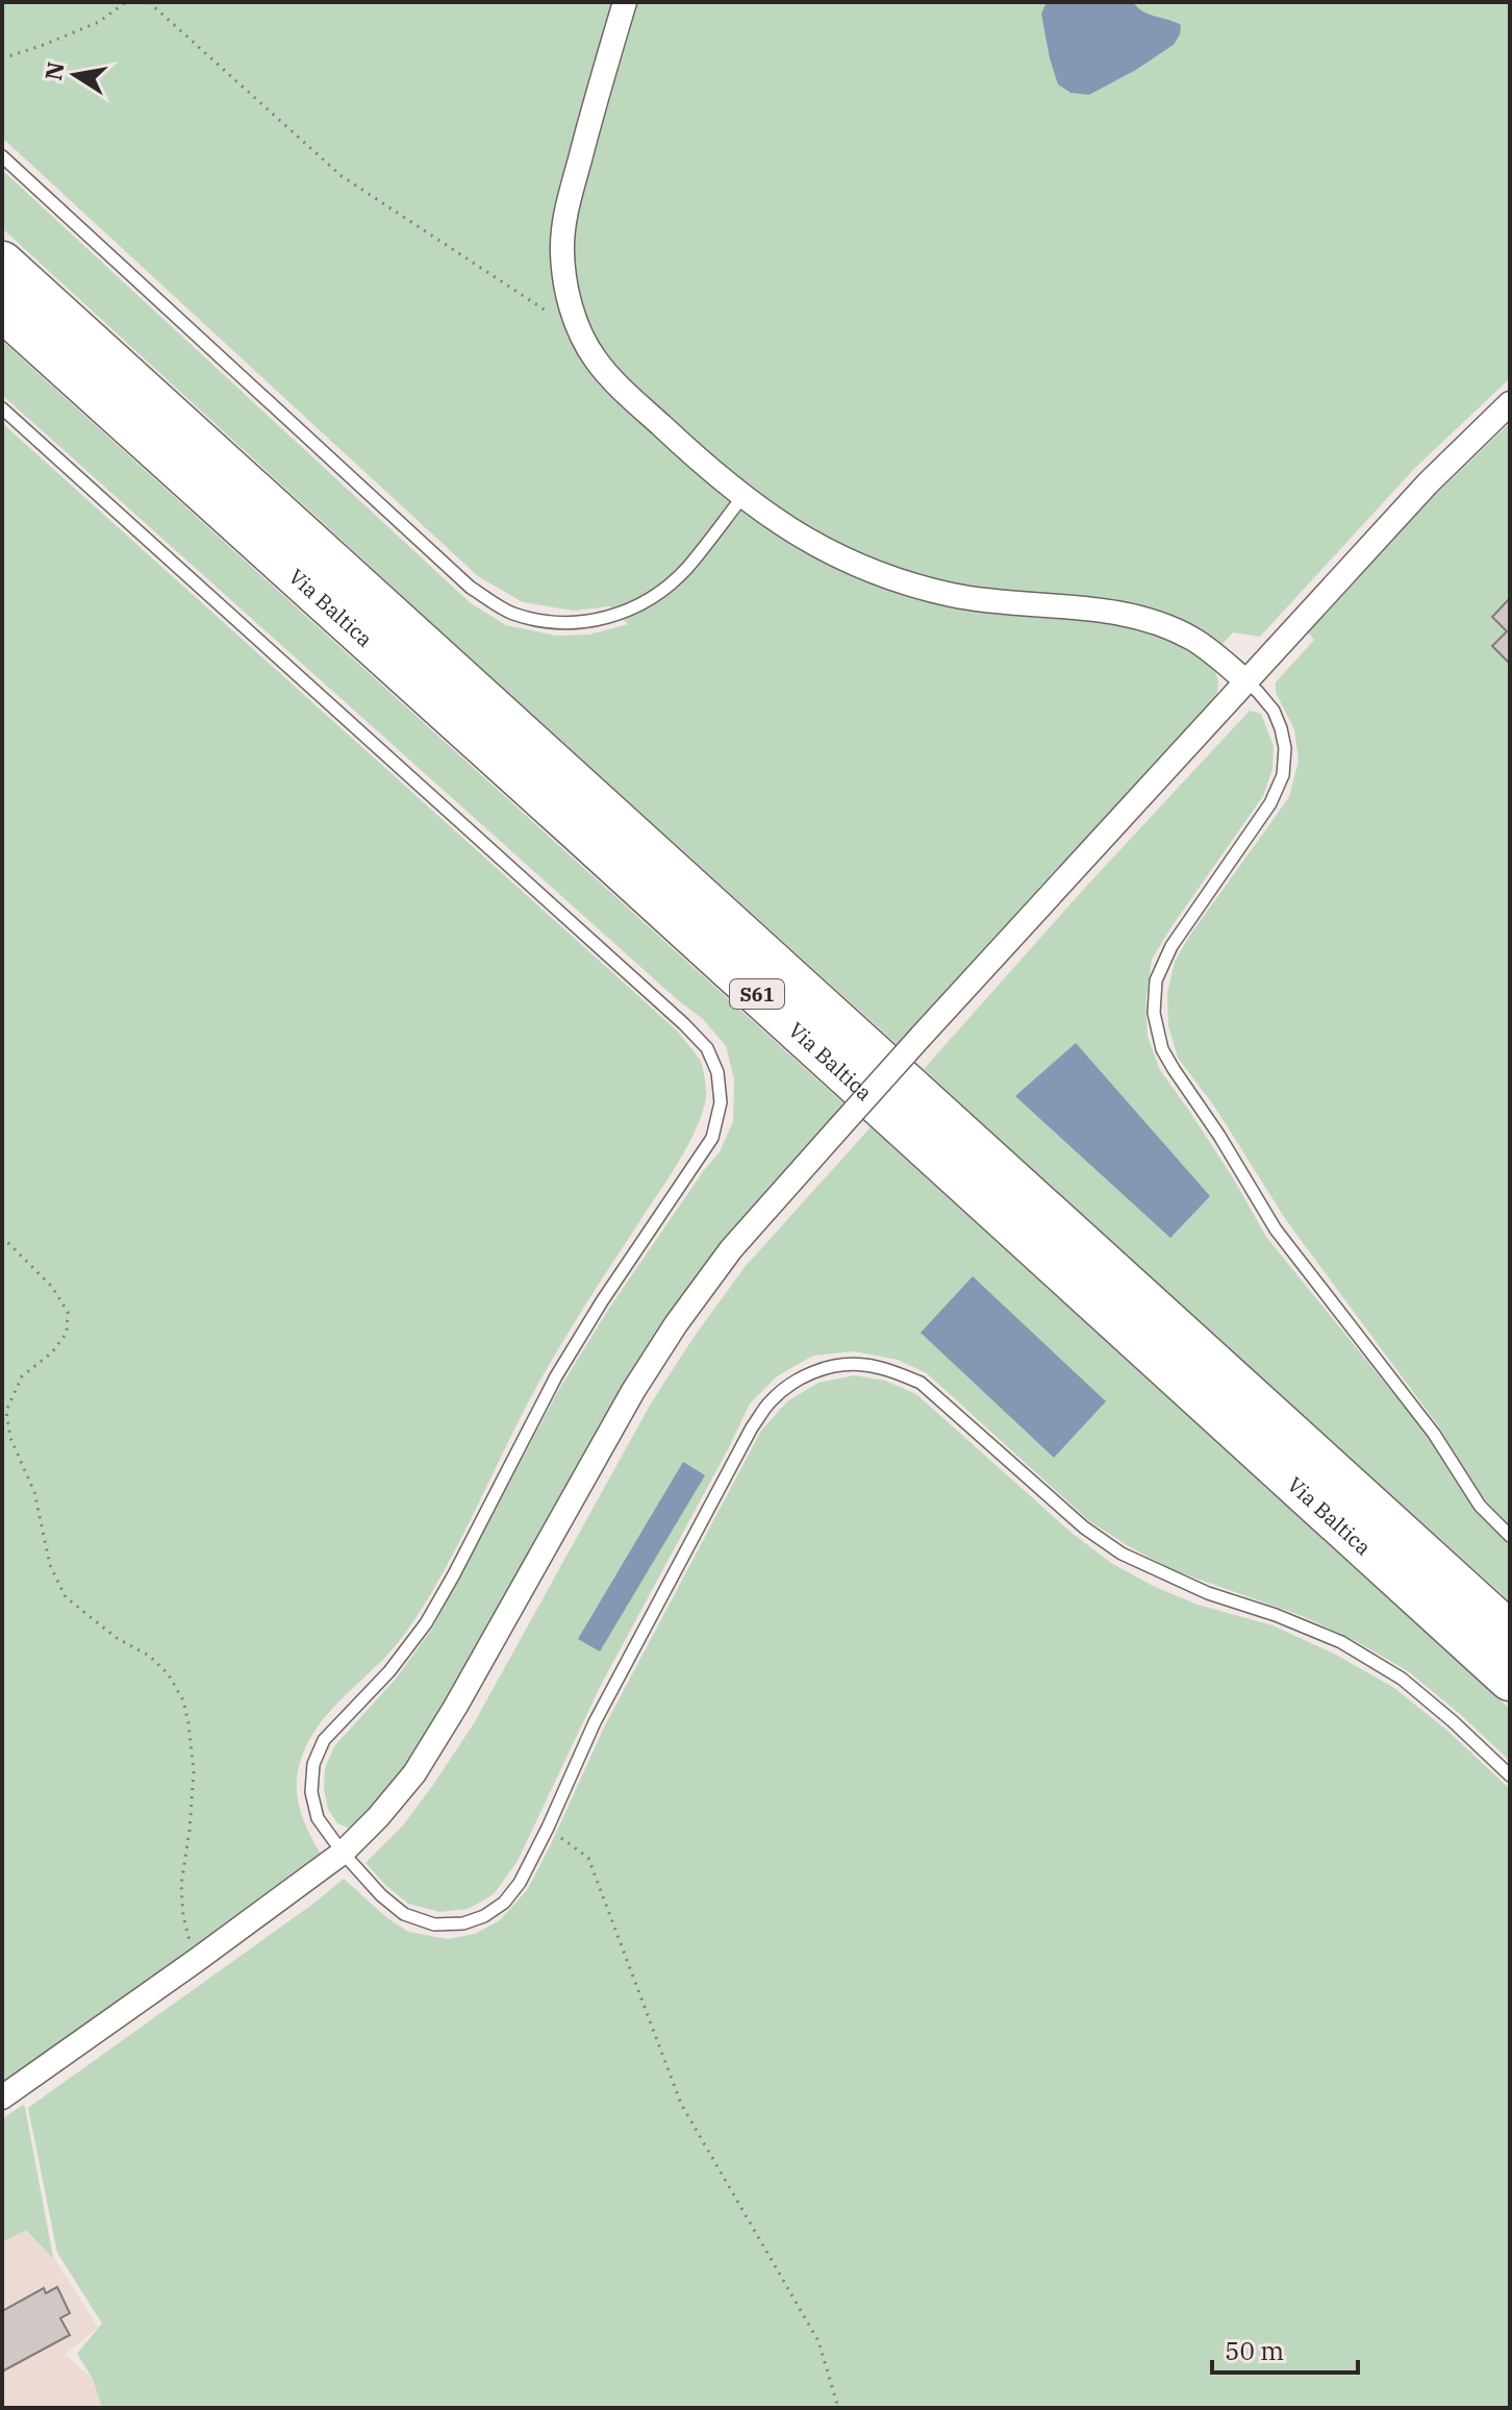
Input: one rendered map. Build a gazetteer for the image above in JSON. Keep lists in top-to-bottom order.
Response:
{
  "streets": {
    "highway": ["Via Baltica", "S61"]
  },
  "scale_bar": "50 m",
  "north": "left"
}
